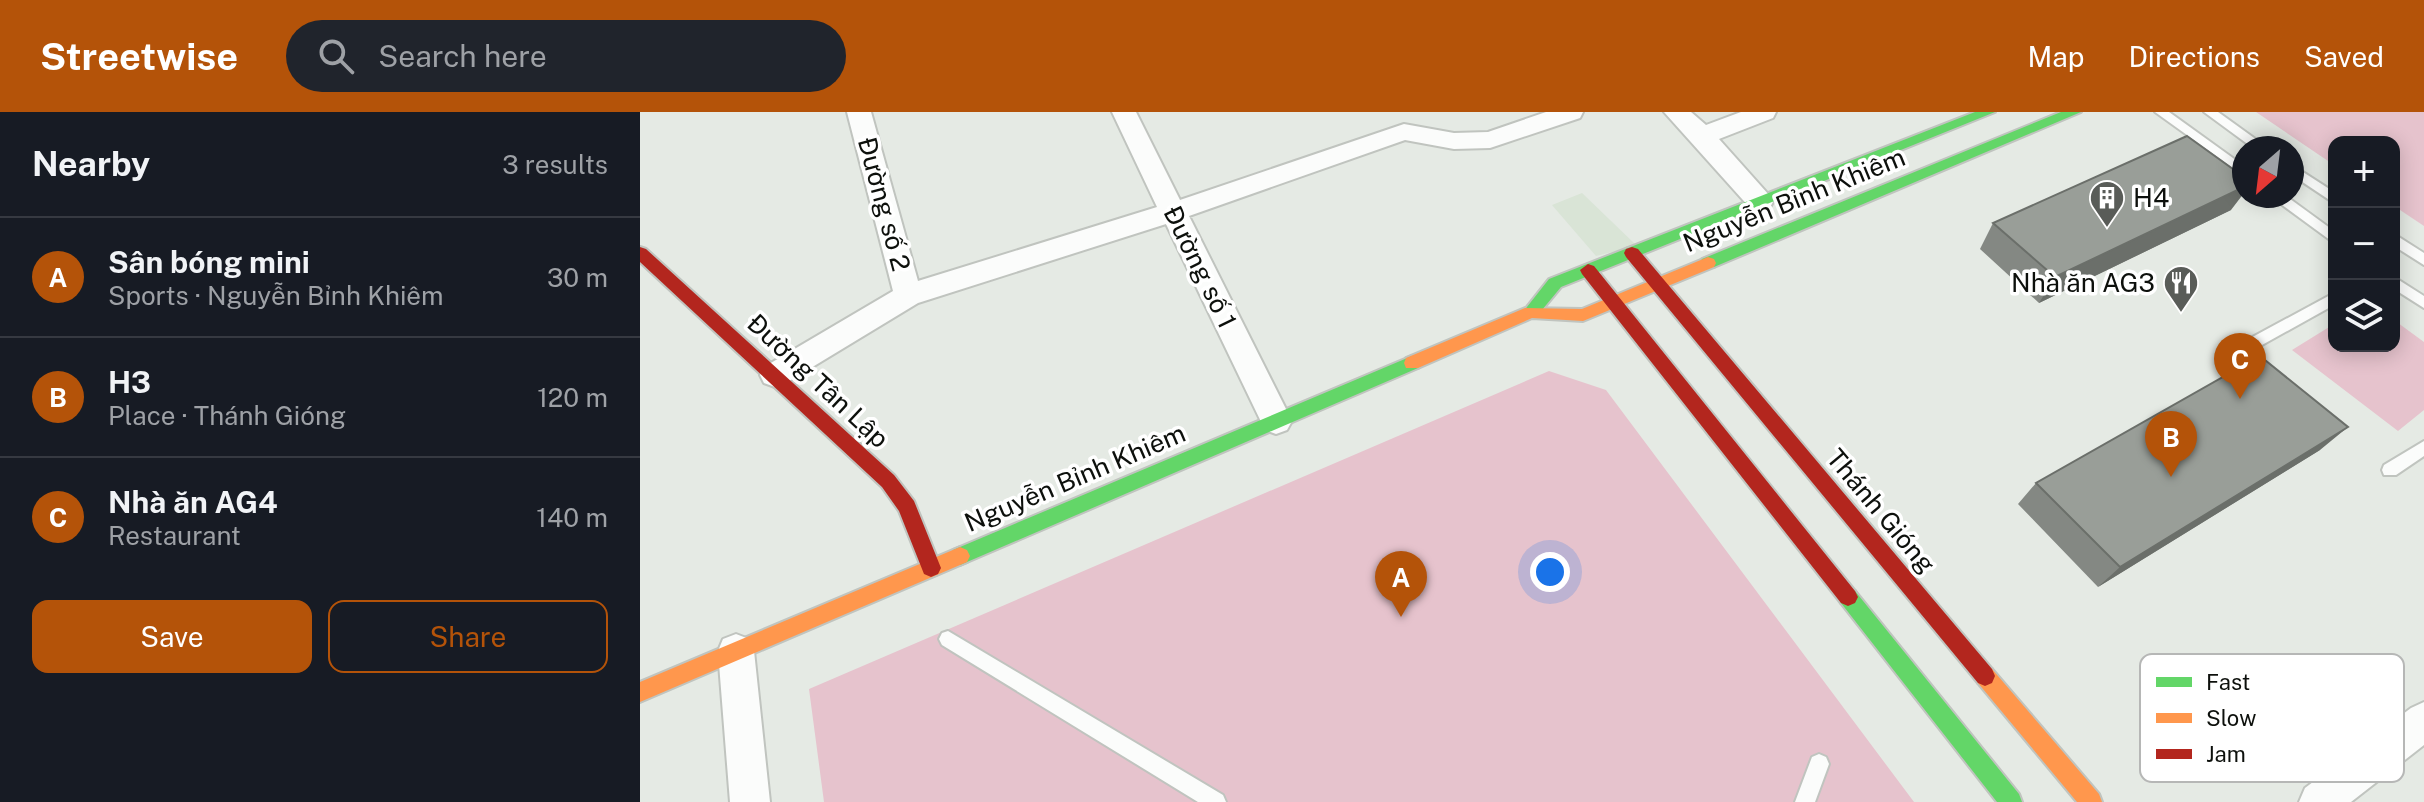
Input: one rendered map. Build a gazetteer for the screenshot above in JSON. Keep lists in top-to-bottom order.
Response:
{
  "streets": {
    "street": [
      "Nguyễn Bỉnh Khiêm",
      "Đường số 2",
      "Đường số 1",
      "Đường Tân Lập",
      "Thánh Gióng"
    ]
  },
  "crossings": [
    ["Nguyễn Bỉnh Khiêm", "Đường số 1"],
    ["Nguyễn Bỉnh Khiêm", "Đường Tân Lập"],
    ["Nguyễn Bỉnh Khiêm", "Thánh Gióng"]
  ],
  "places": {
    "building": ["H4"],
    "restaurant": ["Nhà ăn AG3"]
  },
  "legend": ["Fast", "Slow", "Jam"],
  "north": "bottom left",
  "page": {
    "header": "Streetwise",
    "search": "Search here",
    "nav": ["Map", "Directions", "Saved"],
    "heading": ["Nearby", "3 results"],
    "map_buttons": ["+", "−"],
    "list": [
      {
        "mark": "A",
        "name": "Sân bóng mini",
        "note": "Sports · Nguyễn Bỉnh Khiêm",
        "value": "30 m"
      },
      {
        "mark": "B",
        "name": "H3",
        "note": "Place · Thánh Gióng",
        "value": "120 m"
      },
      {
        "mark": "C",
        "name": "Nhà ăn AG4",
        "note": "Restaurant",
        "value": "140 m"
      }
    ],
    "pins": ["C", "B", "A"],
    "buttons": ["Save", "Share"]
  }
}
